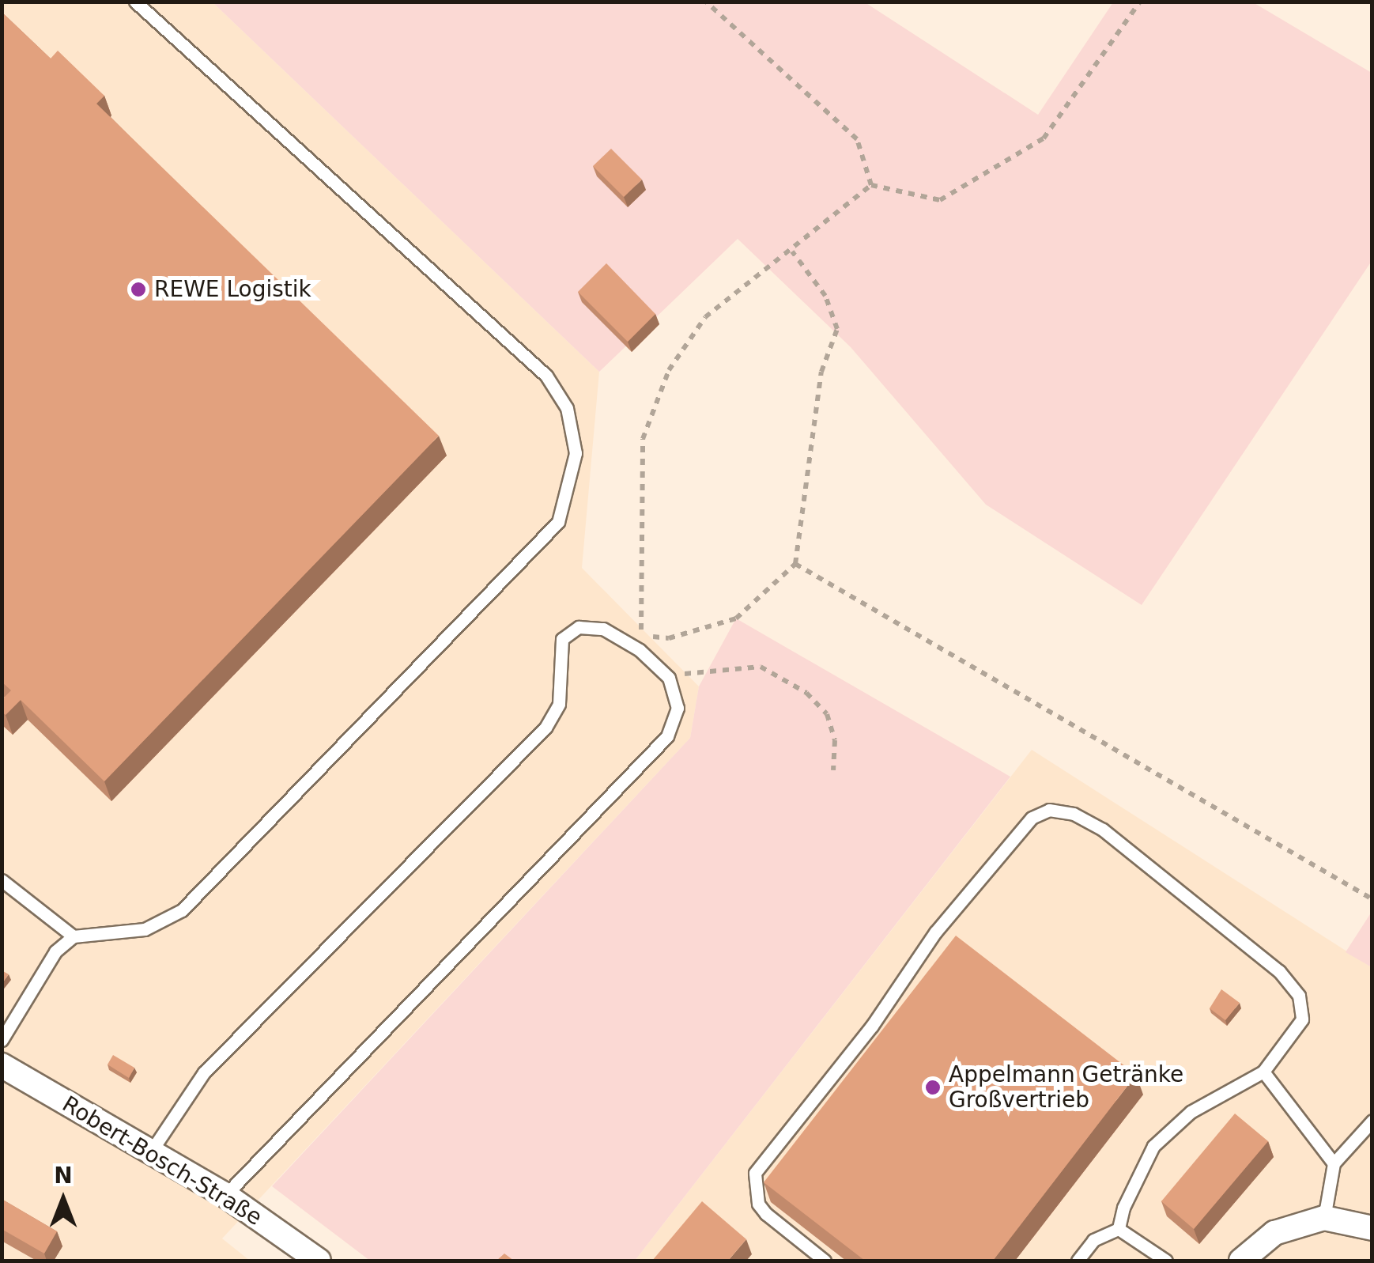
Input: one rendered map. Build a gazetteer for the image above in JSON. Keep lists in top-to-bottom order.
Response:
{
  "streets": {
    "street": ["Robert-Bosch-Straße"]
  },
  "places": ["REWE Logistik", "Appelmann Getränke Großvertrieb"],
  "north": "top"
}
